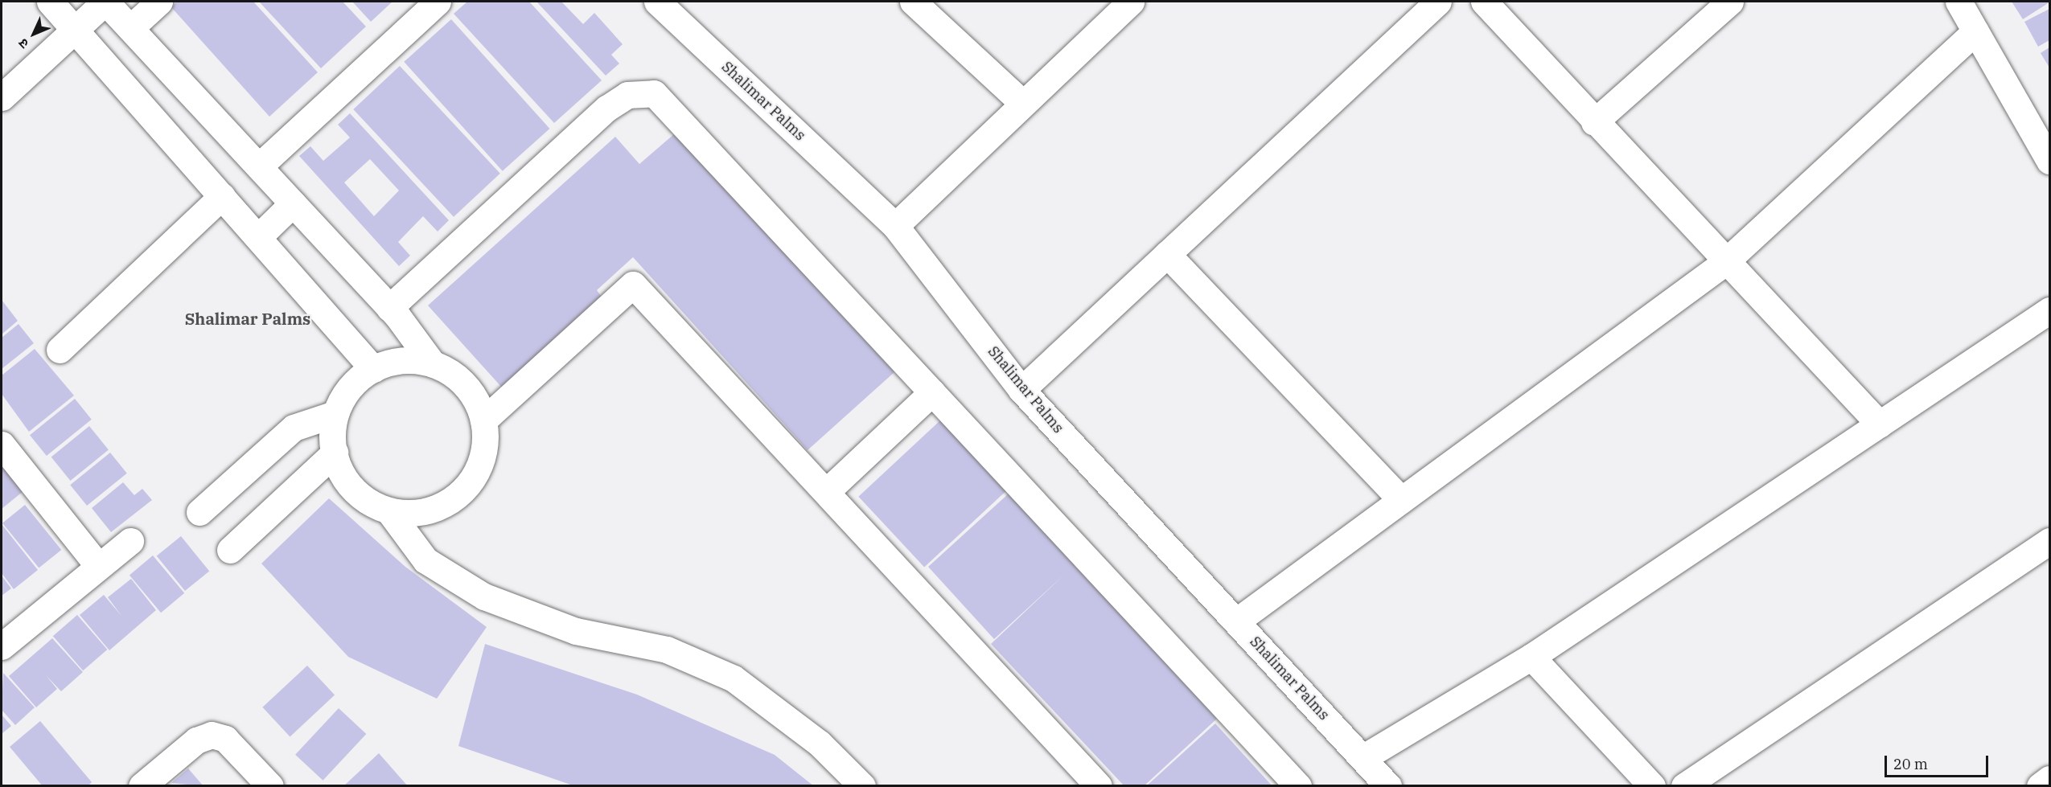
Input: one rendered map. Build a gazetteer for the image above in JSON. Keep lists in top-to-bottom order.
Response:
{
  "streets": {
    "street": ["Shalimar Palms"]
  },
  "districts": ["Shalimar Palms"],
  "scale_bar": "20 m",
  "north": "bottom left"
}
